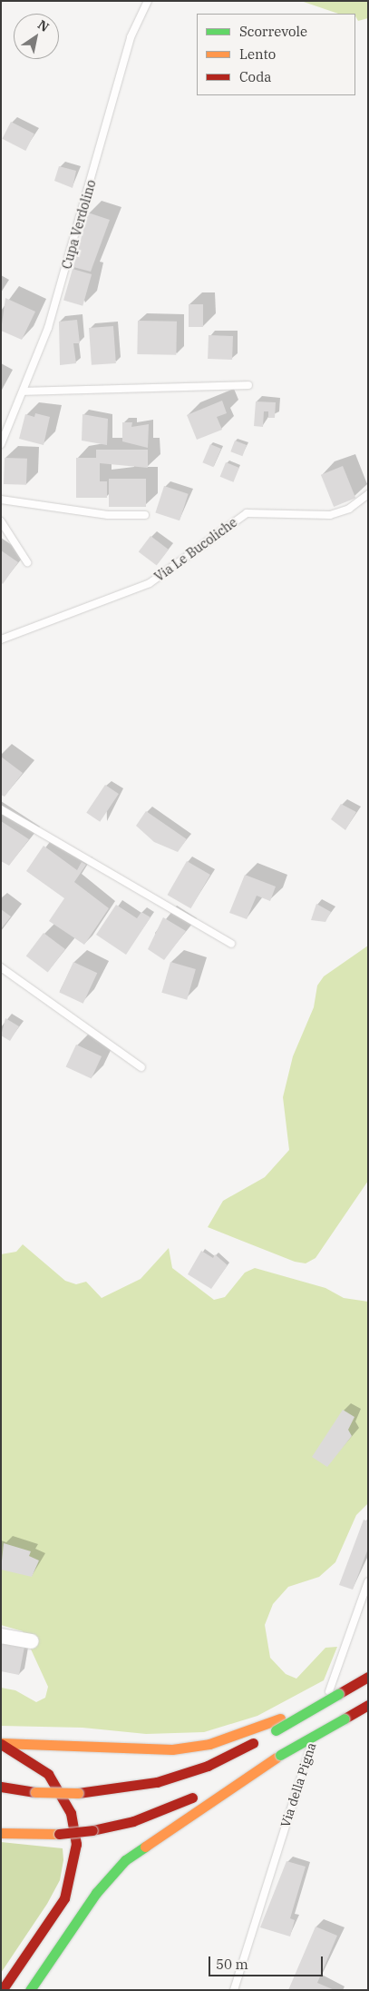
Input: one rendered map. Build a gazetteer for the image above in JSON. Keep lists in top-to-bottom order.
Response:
{
  "streets": {
    "lane": ["Cupa Verdolino", "Via Le Bucoliche", "Via della Pigna"]
  },
  "legend": ["Scorrevole", "Lento", "Coda"],
  "scale_bar": "50 m",
  "north": "top right"
}
